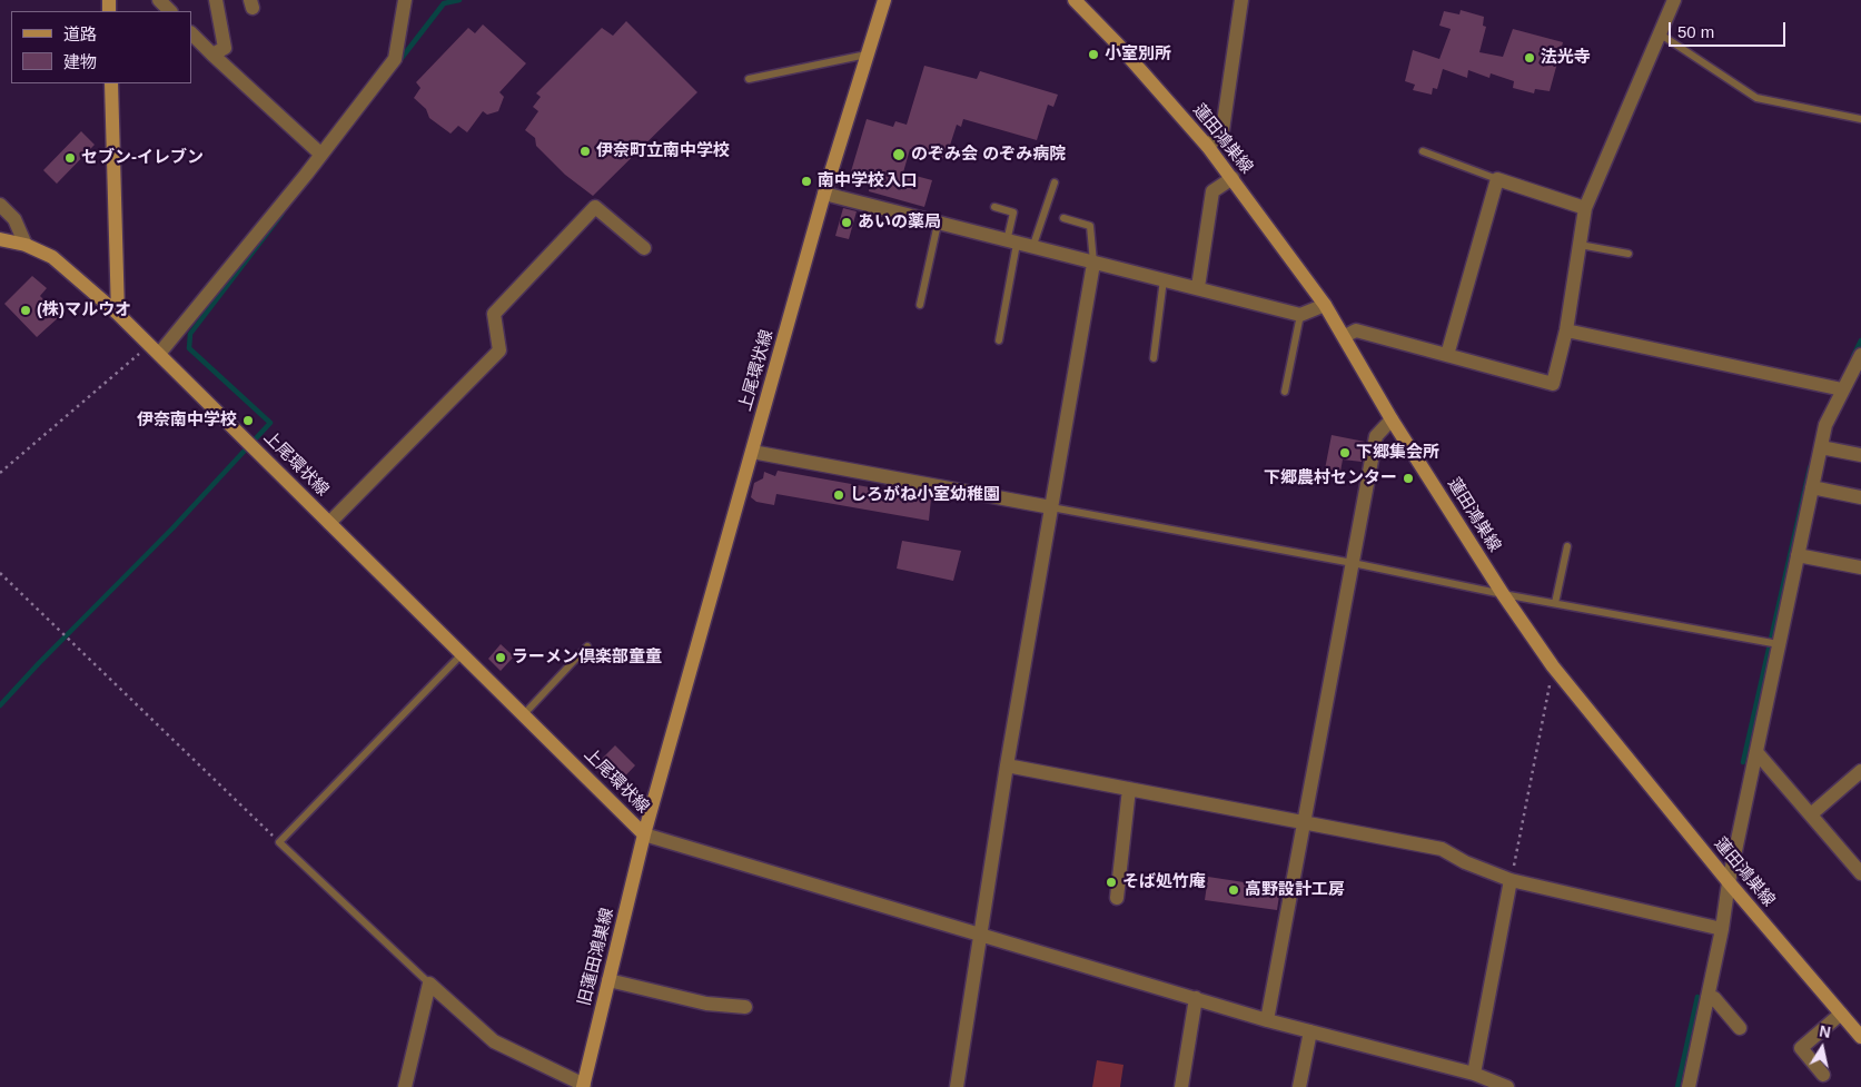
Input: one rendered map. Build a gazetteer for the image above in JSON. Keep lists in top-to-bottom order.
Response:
{
  "streets": {
    "main road": ["蓮田鴻巣線", "上尾環状線", "旧蓮田鴻巣線"]
  },
  "crossings": [
    ["上尾環状線", "旧蓮田鴻巣線"]
  ],
  "places": [
    "小室別所",
    "法光寺",
    "伊奈町立南中学校",
    "のぞみ会 のぞみ病院",
    "セブン-イレブン",
    "南中学校入口",
    "あいの薬局",
    "(株)マルウオ",
    "伊奈南中学校",
    "下郷集会所",
    "下郷農村センター",
    "しろがね小室幼稚園",
    "ラーメン倶楽部童童",
    "そば処竹庵",
    "高野設計工房"
  ],
  "legend": ["道路", "建物"],
  "scale_bar": "50 m",
  "north": "top"
}
